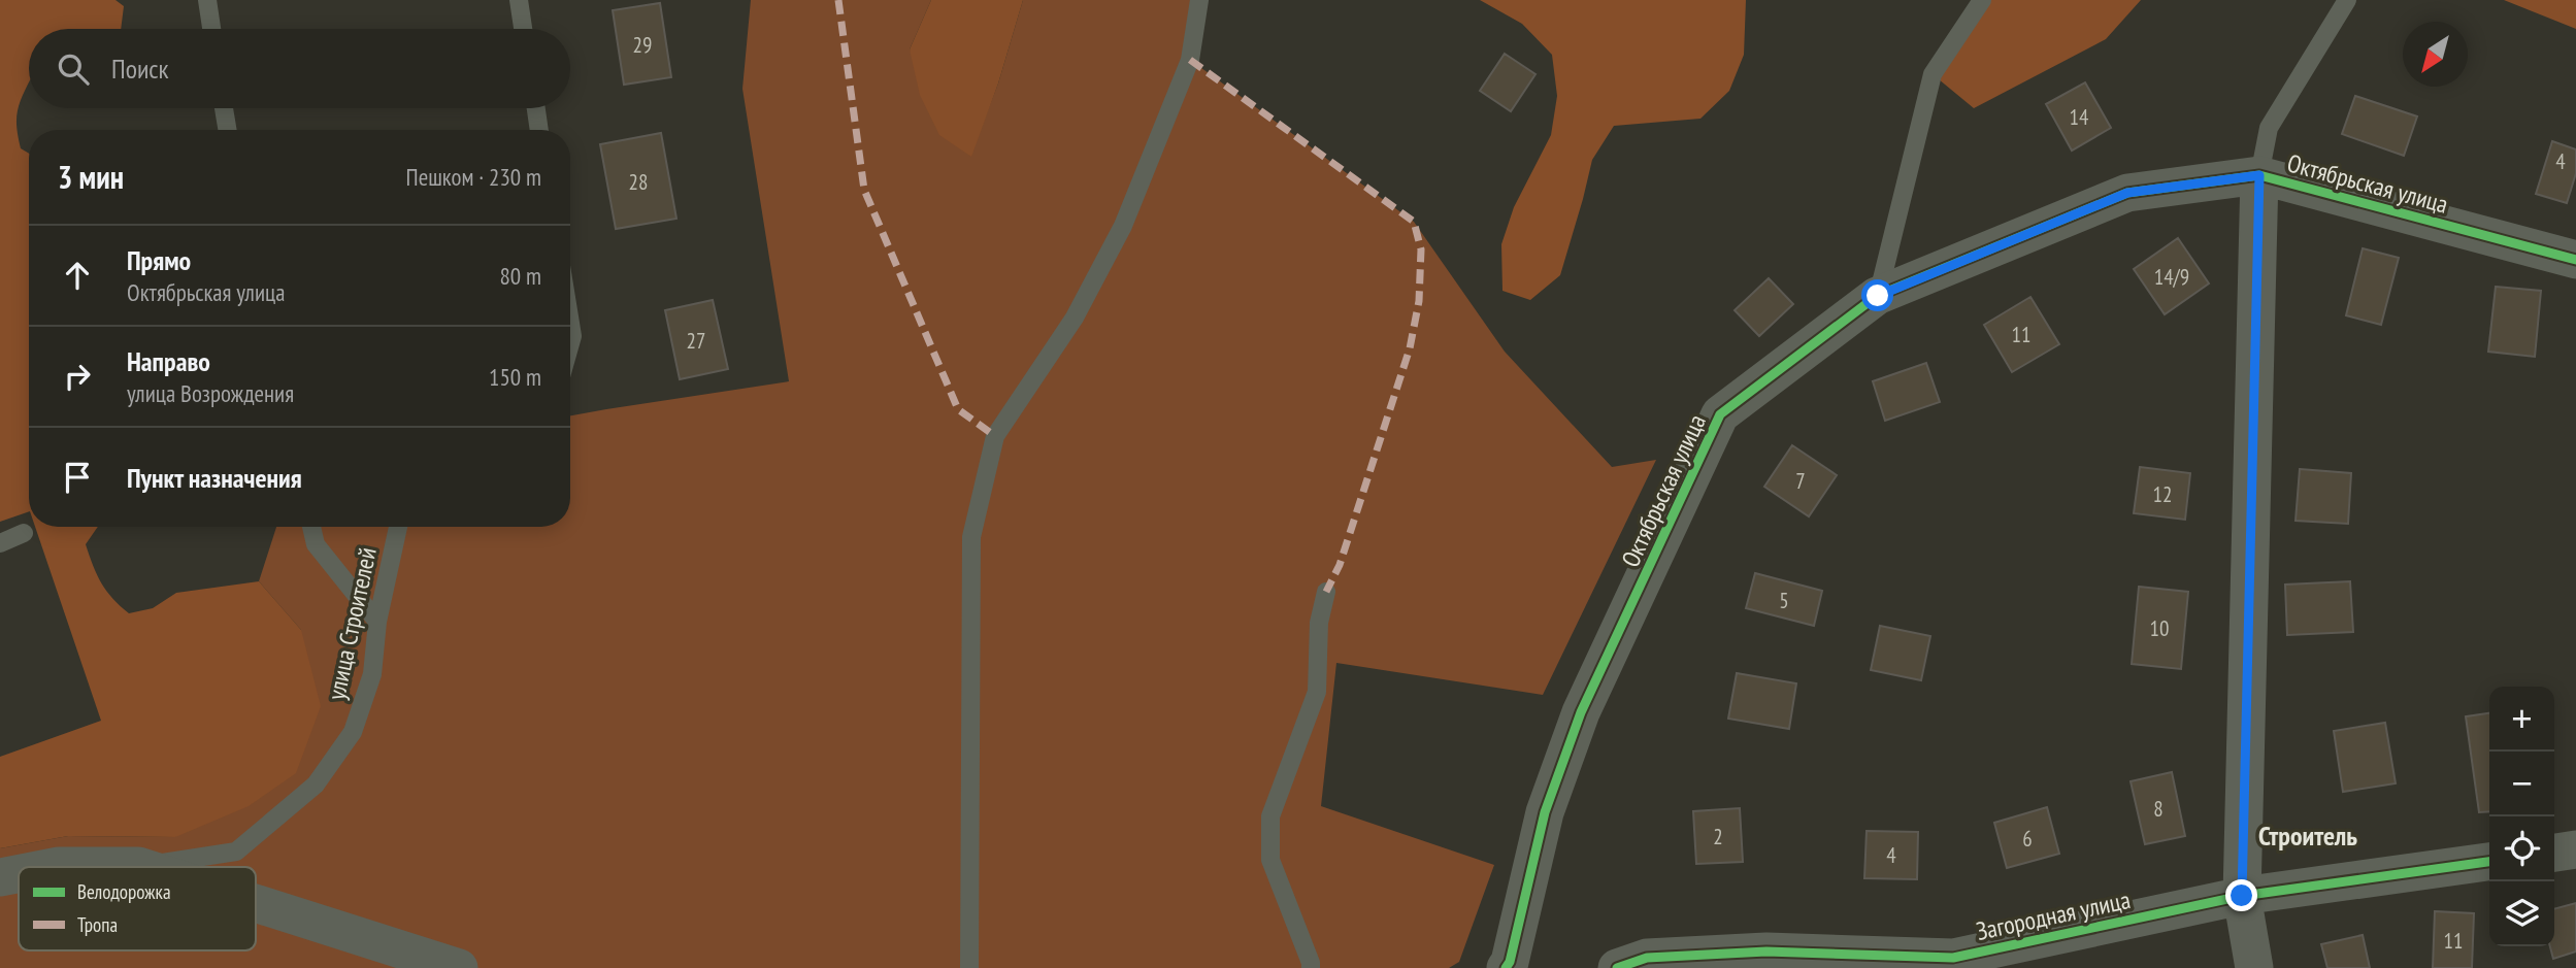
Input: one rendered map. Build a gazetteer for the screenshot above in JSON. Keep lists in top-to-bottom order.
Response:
{
  "streets": {
    "street": ["Октябрьская улица", "Загородная улица"],
    "lane": ["улица Строителей"]
  },
  "districts": ["Строитель"],
  "house_numbers": [
    "29",
    "14",
    "4",
    "28",
    "14/9",
    "11",
    "27",
    "7",
    "12",
    "5",
    "10",
    "8",
    "2",
    "6",
    "4",
    "11"
  ],
  "legend": ["Велодорожка", "Тропа"],
  "north": "bottom left",
  "page": {
    "search": "Поиск",
    "heading": ["3 мин", "Пешком · 230 m"],
    "list": [
      ["Прямо", "Октябрьская улица", "80 m"],
      ["Направо", "улица Возрождения", "150 m"],
      "Пункт назначения"
    ],
    "map_buttons": ["+", "−"]
  }
}
